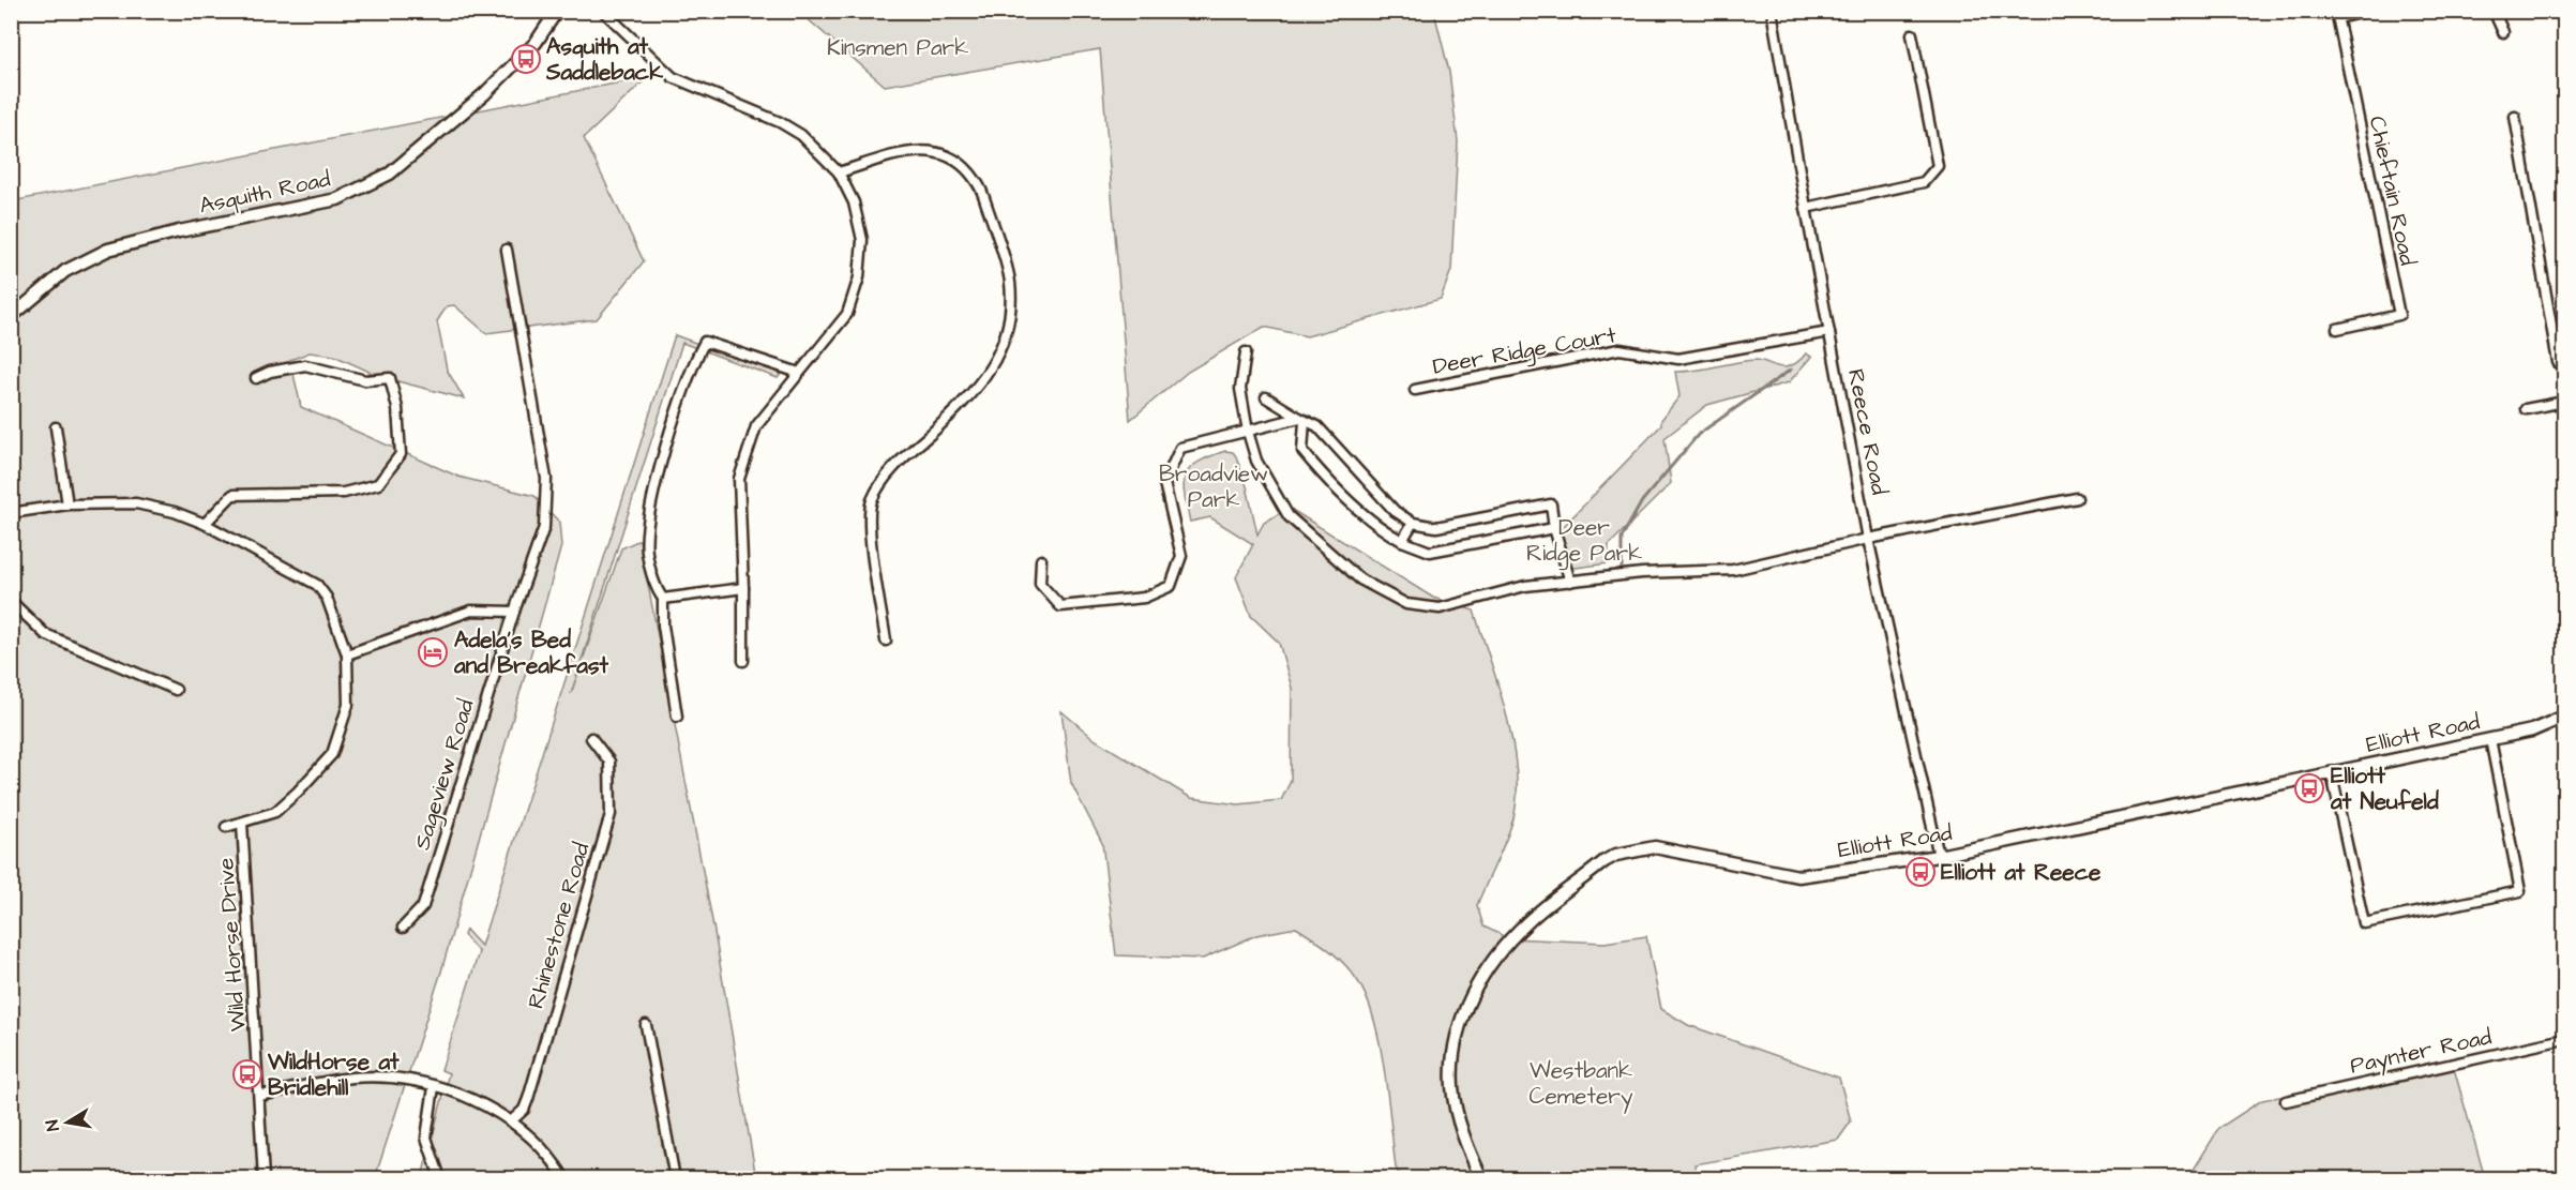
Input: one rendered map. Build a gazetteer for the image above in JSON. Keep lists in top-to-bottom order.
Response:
{
  "streets": {
    "street": [
      "Chieftain Road",
      "Asquith Road",
      "Deer Ridge Court",
      "Reece Road",
      "Elliott Road",
      "Sageview Road",
      "Rhinestone Road",
      "Wild Horse Drive",
      "Paynter Road"
    ]
  },
  "crossings": [
    ["Deer Ridge Court", "Reece Road"],
    ["Reece Road", "Elliott Road"]
  ],
  "parks": [
    "Kinsmen Park",
    "Broadview Park",
    "Deer Ridge Park",
    "Westbank Cemetery"
  ],
  "places": {
    "bus stop": [
      "Asquith at Saddleback",
      "Elliott at Neufeld",
      "Elliott at Reece",
      "WildHorse at Bridlehill"
    ],
    "hotel": ["Adela's Bed and Breakfast"]
  },
  "north": "left"
}
